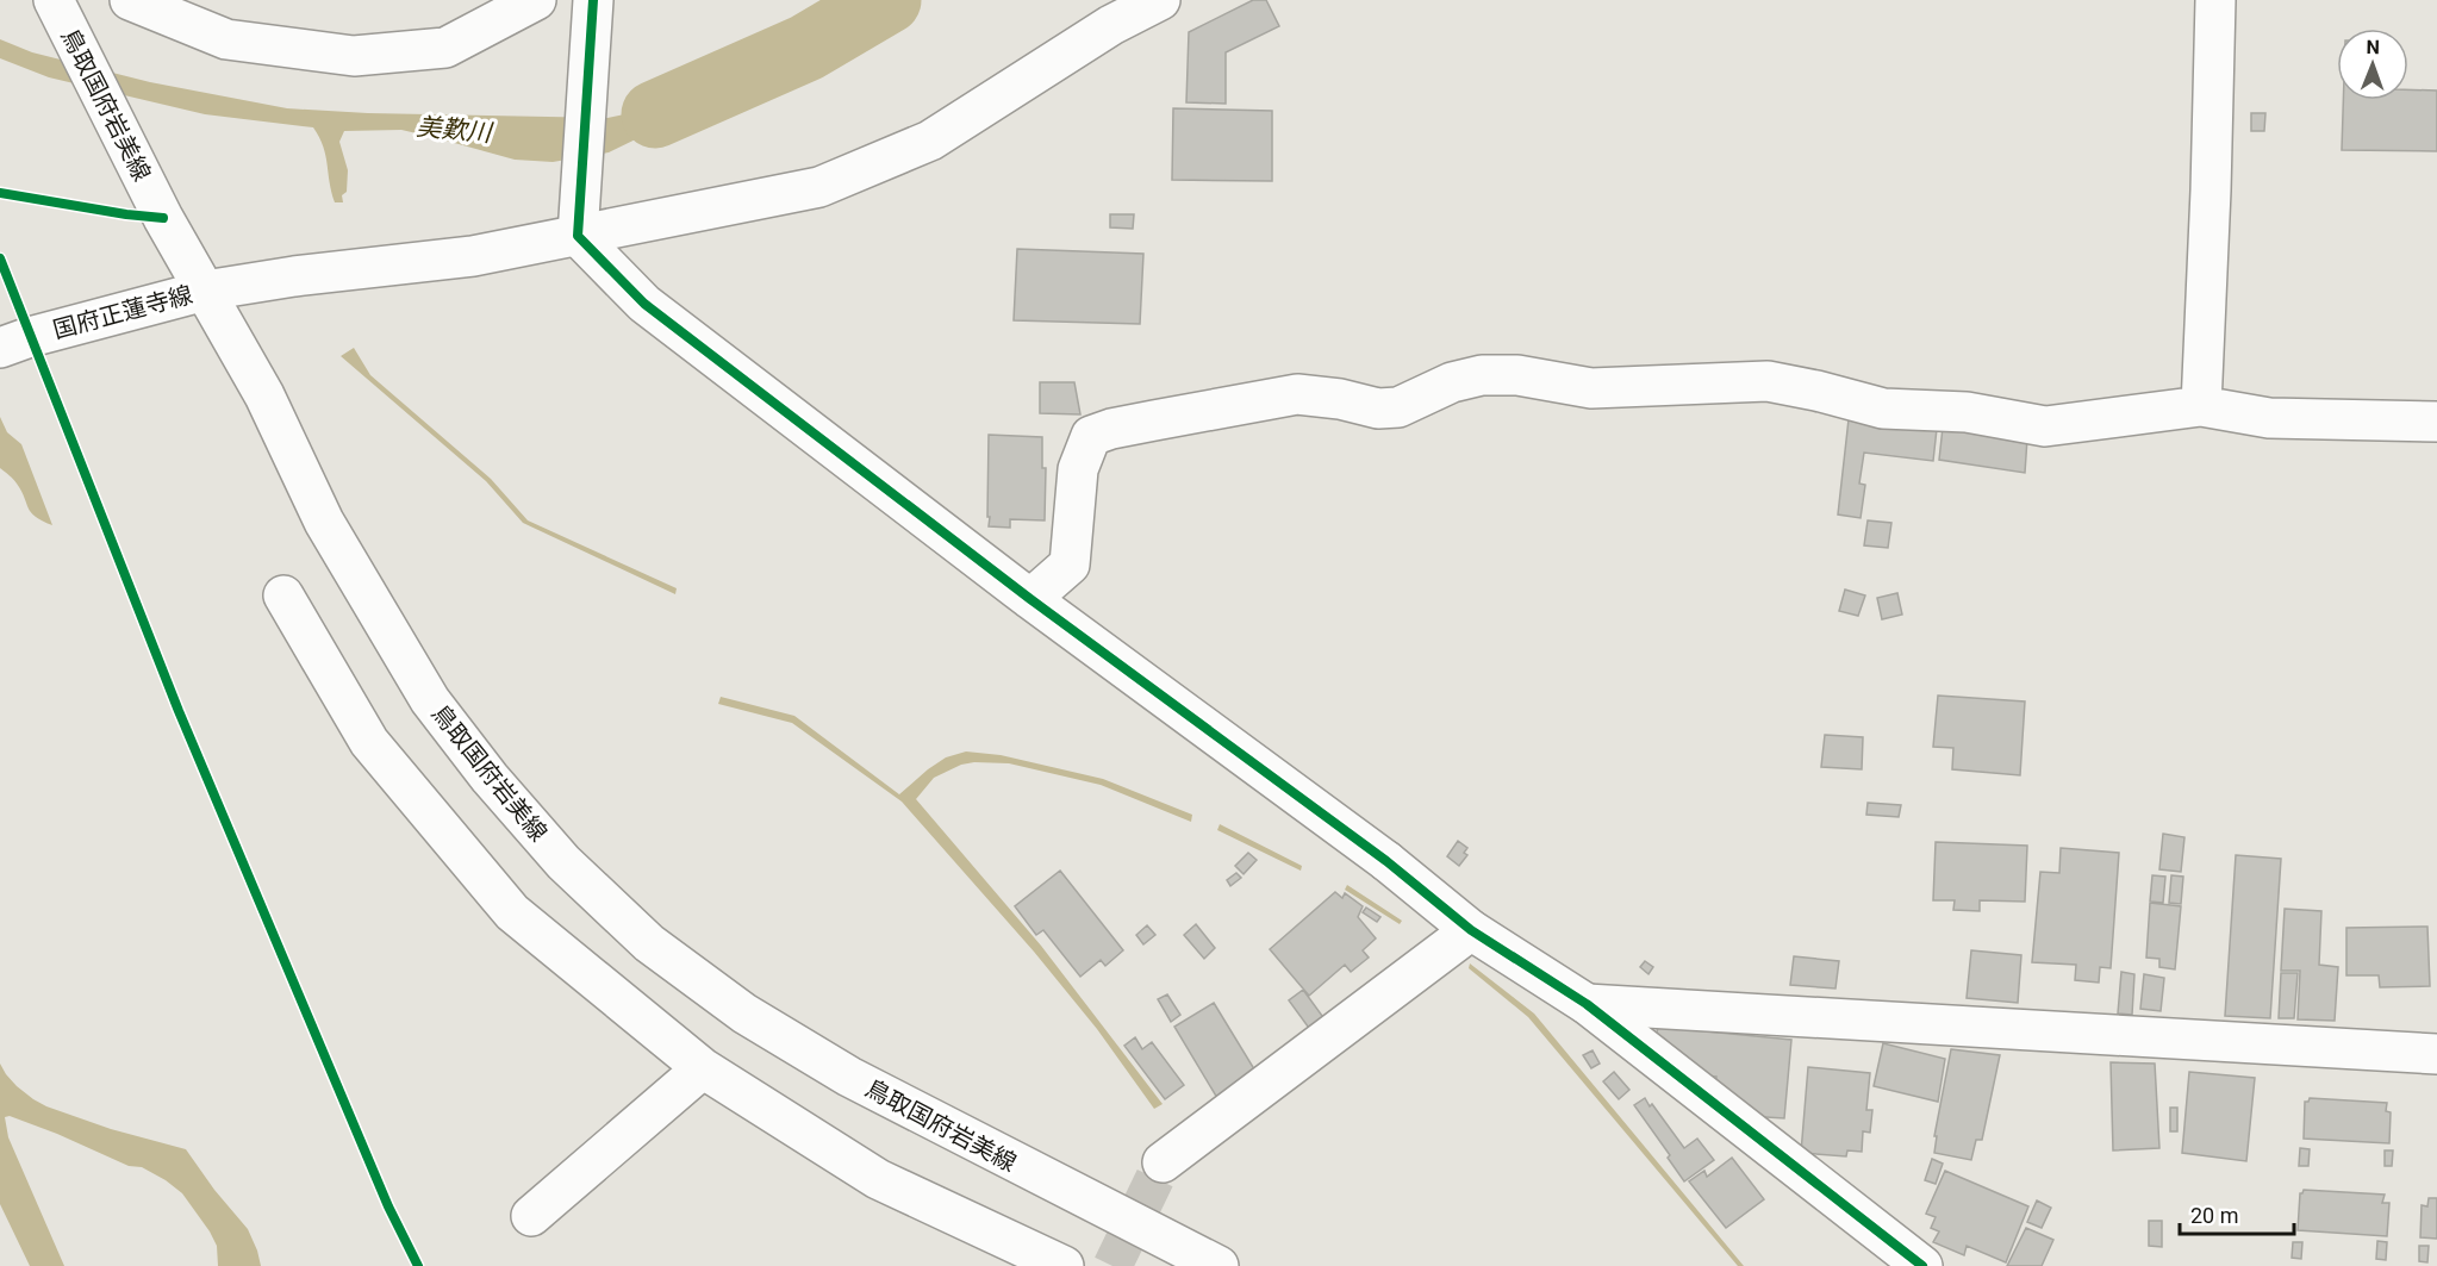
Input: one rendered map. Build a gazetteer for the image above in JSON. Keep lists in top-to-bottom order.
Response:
{
  "streets": {
    "street": ["鳥取国府岩美線", "国府正蓮寺線"]
  },
  "crossings": [
    ["鳥取国府岩美線", "国府正蓮寺線"]
  ],
  "water": ["美歎川"],
  "scale_bar": "20 m",
  "north": "top"
}
